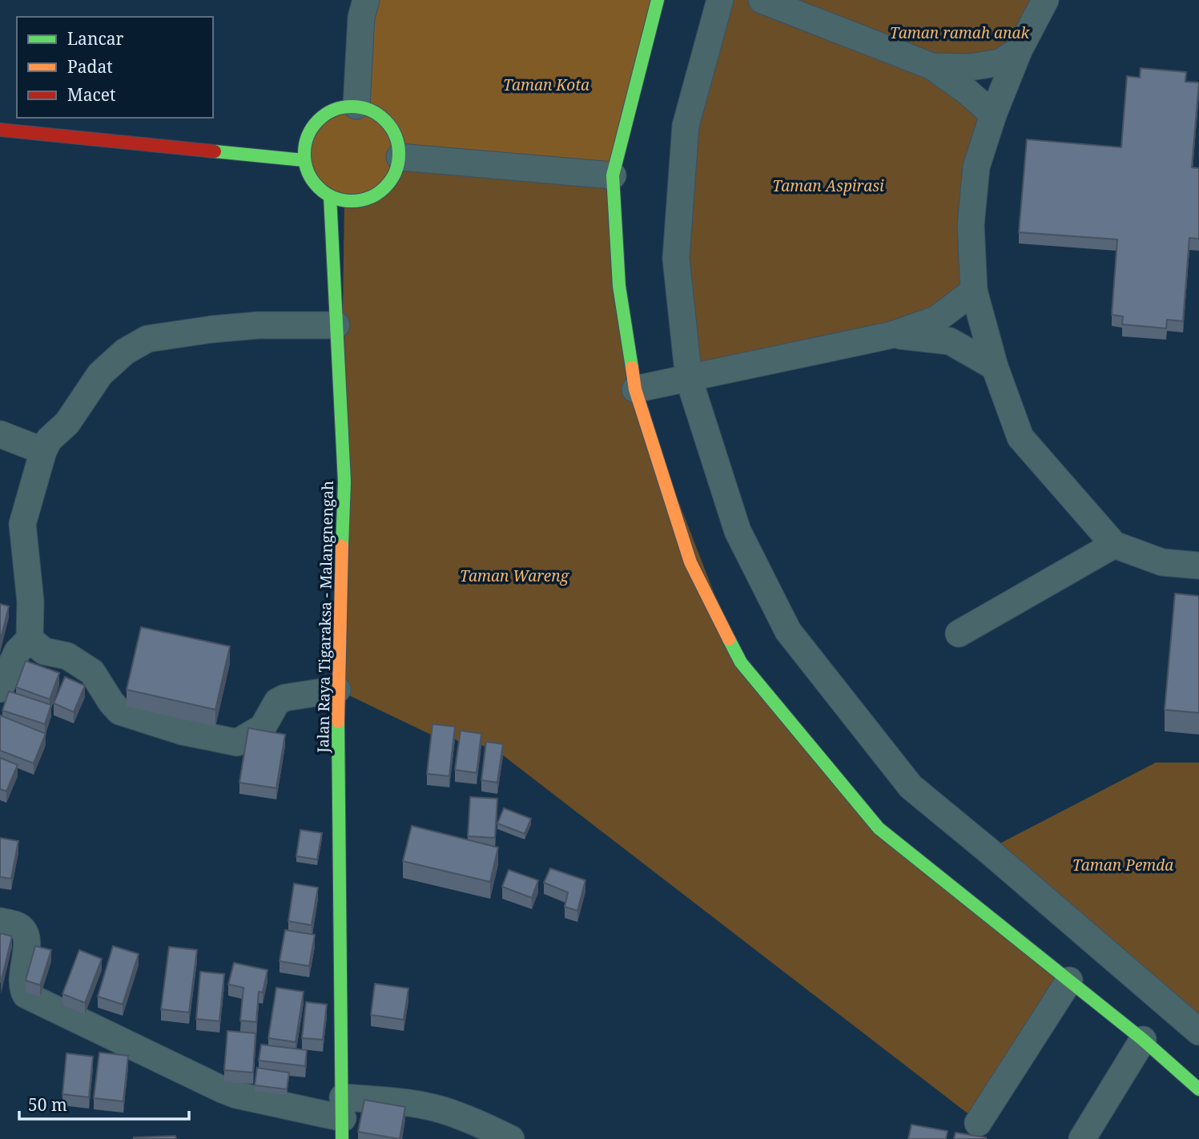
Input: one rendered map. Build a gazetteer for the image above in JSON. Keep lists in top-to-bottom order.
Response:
{
  "streets": {
    "main road": ["Jalan Raya Tigaraksa - Malangnengah"]
  },
  "parks": [
    "Taman ramah anak",
    "Taman Kota",
    "Taman Aspirasi",
    "Taman Wareng",
    "Taman Pemda"
  ],
  "legend": ["Lancar", "Padat", "Macet"],
  "scale_bar": "50 m"
}
